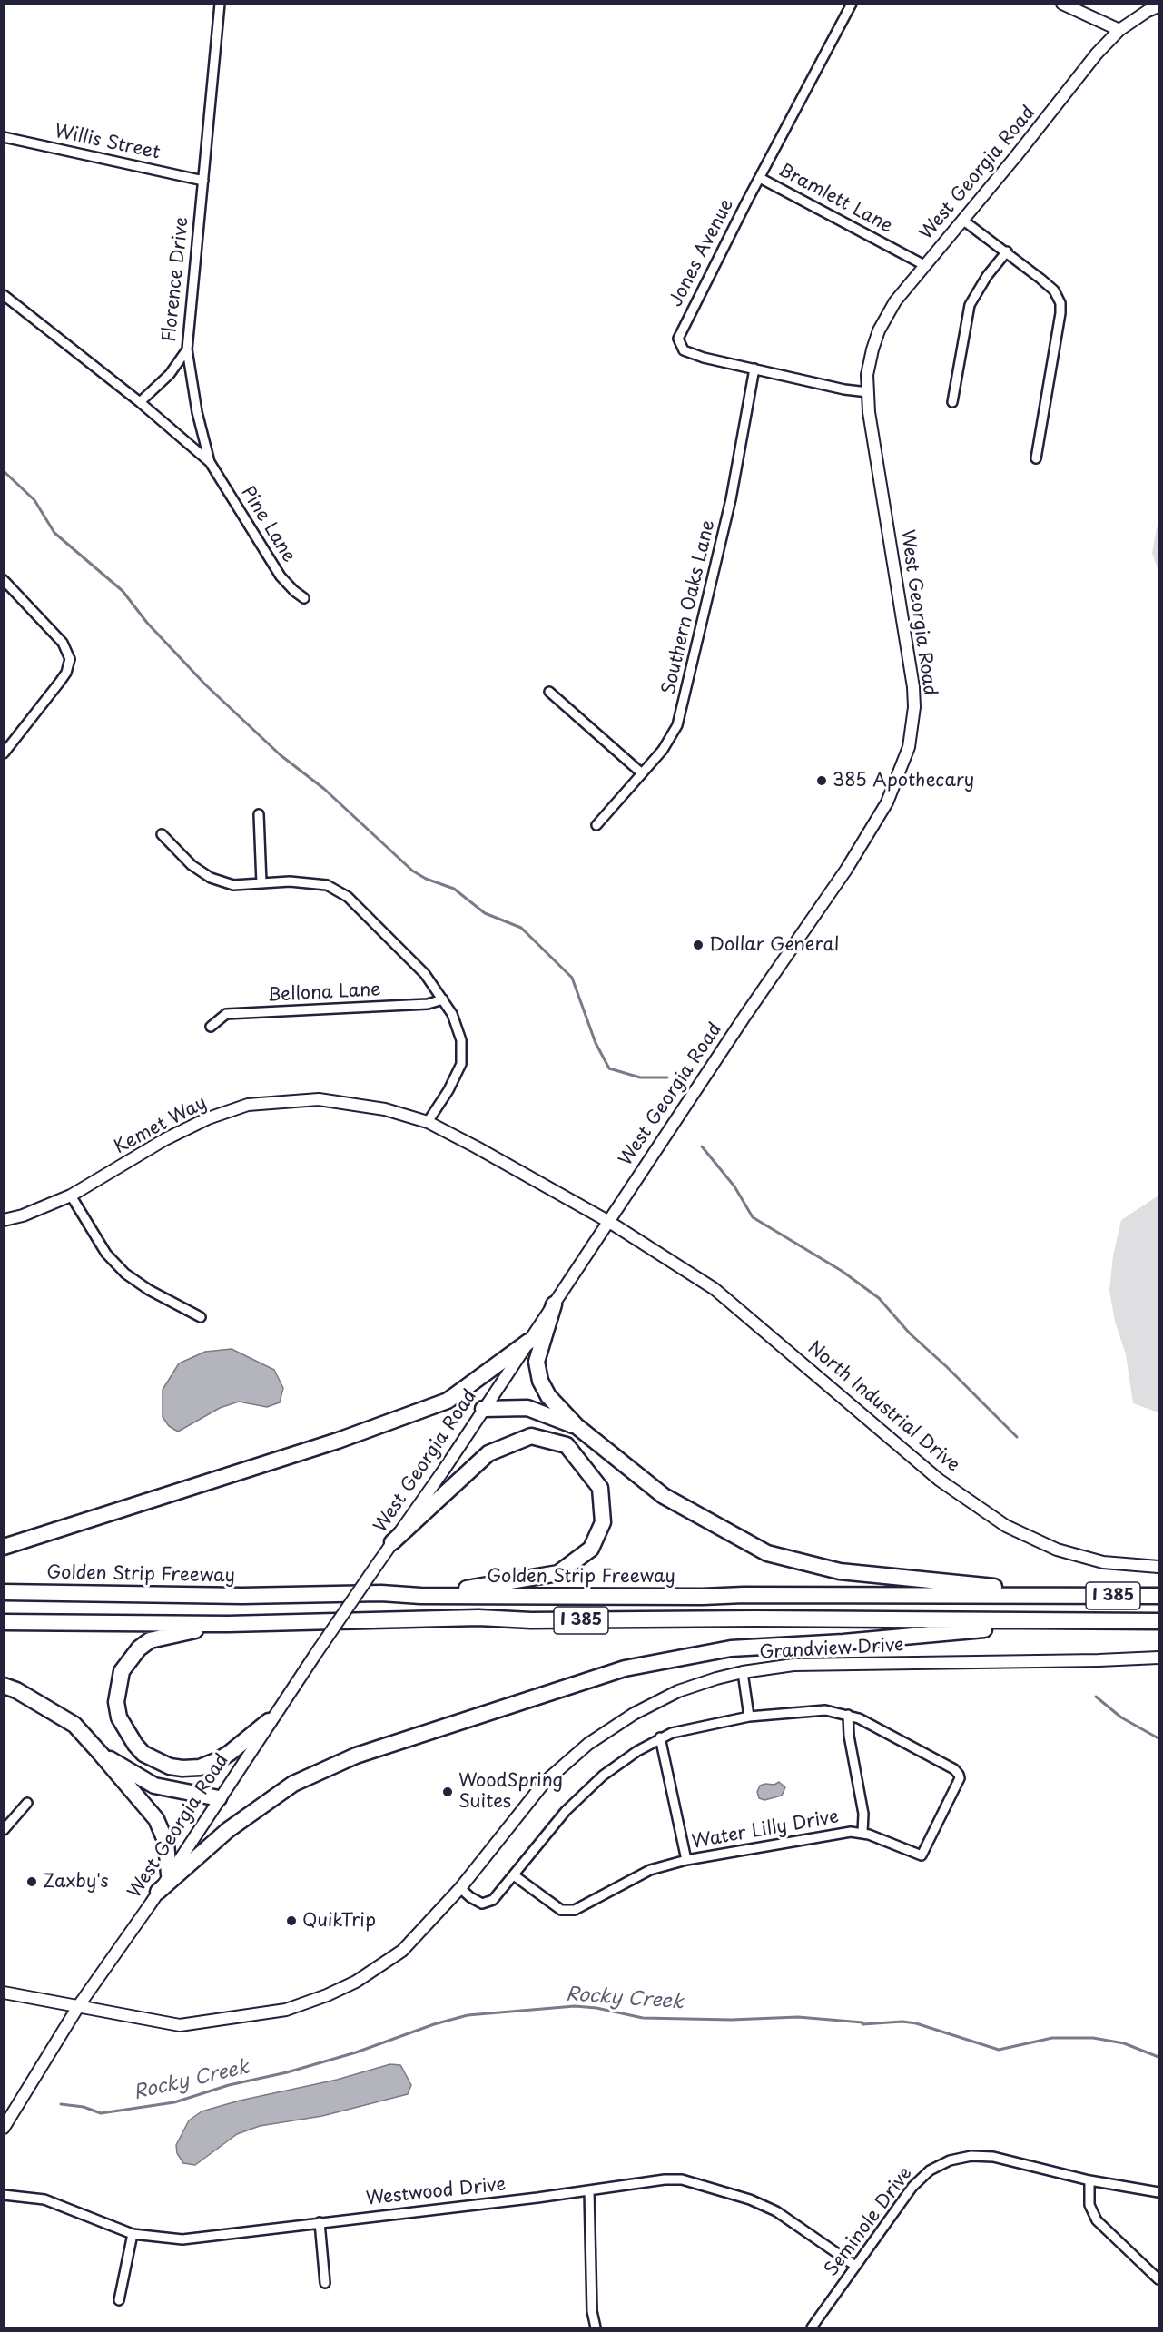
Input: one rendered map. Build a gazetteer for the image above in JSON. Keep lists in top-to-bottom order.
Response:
{
  "streets": {
    "highway": ["Golden Strip Freeway", "I 385"],
    "street": [
      "Willis Street",
      "West Georgia Road",
      "Bramlett Lane",
      "Jones Avenue",
      "Florence Drive",
      "Pine Lane",
      "Southern Oaks Lane",
      "Bellona Lane",
      "Kemet Way",
      "North Industrial Drive",
      "Grandview Drive",
      "Water Lilly Drive",
      "Westwood Drive",
      "Seminole Drive"
    ]
  },
  "crossings": [
    ["Willis Street", "Florence Drive"],
    ["West Georgia Road", "Bramlett Lane"],
    ["West Georgia Road", "Jones Avenue"],
    ["West Georgia Road", "Kemet Way"],
    ["West Georgia Road", "North Industrial Drive"],
    ["West Georgia Road", "Grandview Drive"],
    ["Bramlett Lane", "Jones Avenue"],
    ["Jones Avenue", "Southern Oaks Lane"],
    ["Florence Drive", "Pine Lane"],
    ["Kemet Way", "North Industrial Drive"],
    ["Grandview Drive", "Water Lilly Drive"],
    ["Westwood Drive", "Seminole Drive"]
  ],
  "water": ["Rocky Creek"],
  "places": [
    "385 Apothecary",
    "Dollar General",
    "WoodSpring Suites",
    "Zaxby's",
    "QuikTrip"
  ]
}
